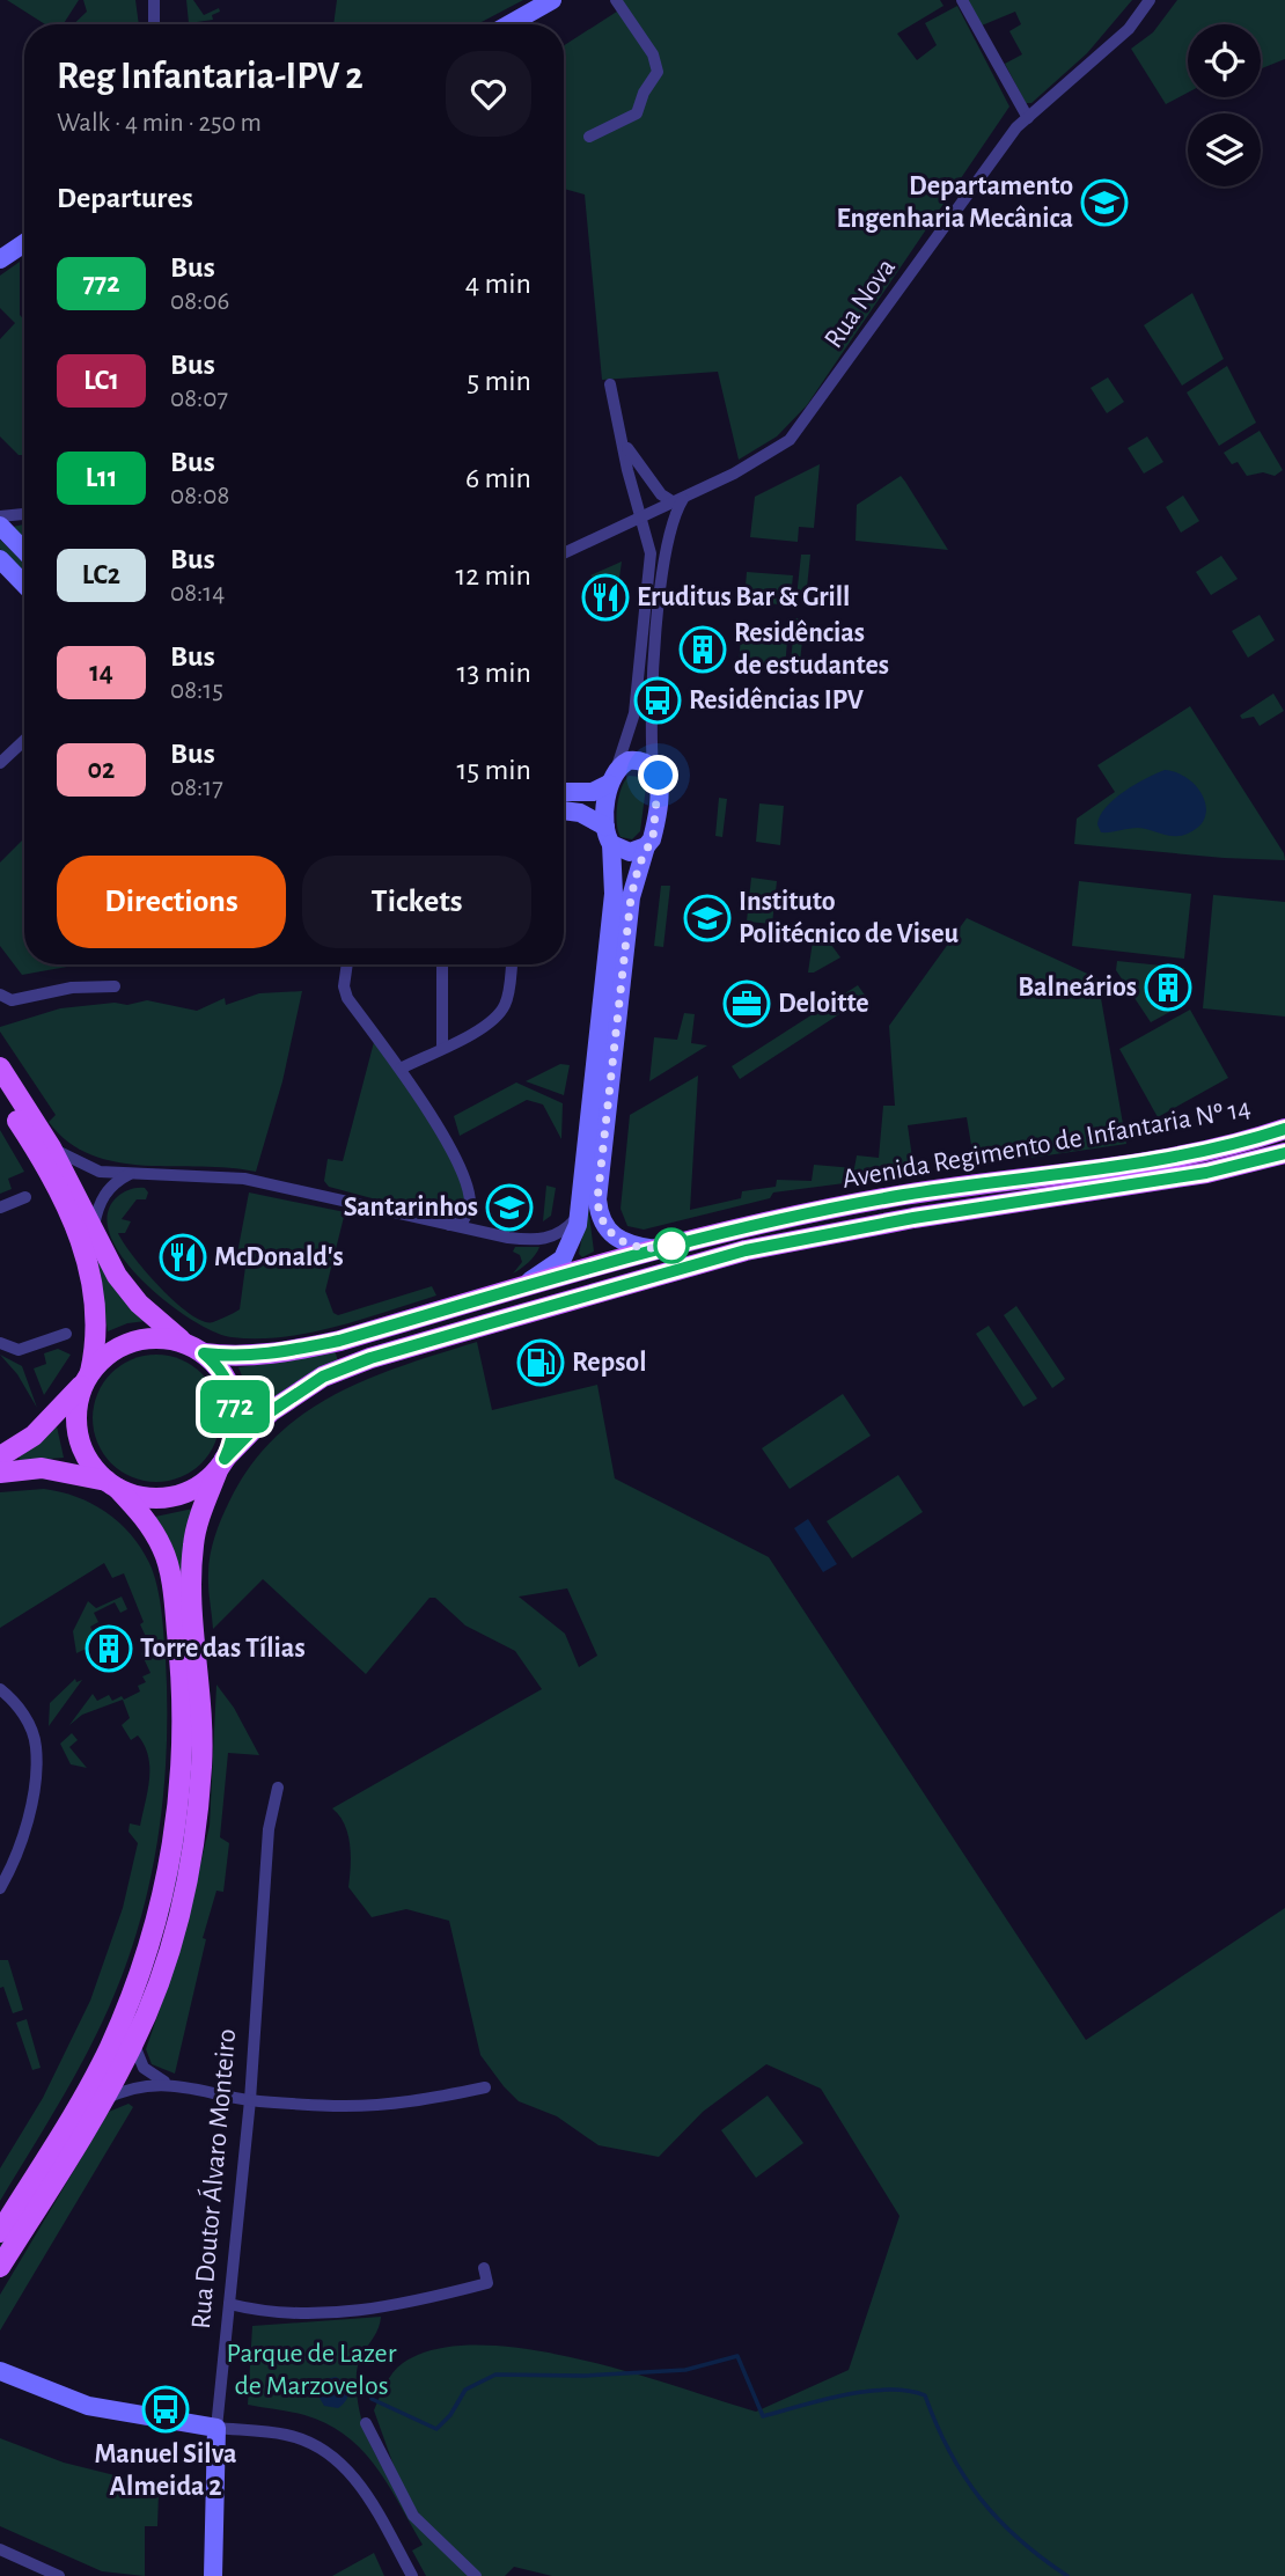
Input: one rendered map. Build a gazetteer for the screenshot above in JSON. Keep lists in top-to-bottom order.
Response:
{
  "streets": {
    "main road": ["Avenida Regimento de Infantaria Nº 14"],
    "street": ["Rua Nova", "Rua Doutor Álvaro Monteiro"]
  },
  "parks": ["Parque de Lazer de Marzovelos"],
  "places": {
    "school or university": ["Departamento Engenharia Mecânica", "Instituto Politécnico de Viseu", "Santarinhos"],
    "restaurant": ["Eruditus Bar & Grill", "McDonald's"],
    "building": ["Residências de estudantes", "Balneários", "Torre das Tílias"],
    "bus stop": ["Residências IPV", "Manuel Silva Almeida 2"],
    "office": ["Deloitte"],
    "fuel station": ["Repsol"]
  },
  "lines": ["bus line 772"],
  "page": {
    "on_map": "772",
    "heading": [
      ["Reg Infantaria-IPV 2", "Walk · 4 min · 250 m"],
      "Departures"
    ],
    "list": [
      {
        "mark": "772",
        "name": "Bus",
        "note": "08:06",
        "value": "4 min"
      },
      {
        "mark": "LC1",
        "name": "Bus",
        "note": "08:07",
        "value": "5 min"
      },
      {
        "mark": "L11",
        "name": "Bus",
        "note": "08:08",
        "value": "6 min"
      },
      {
        "mark": "LC2",
        "name": "Bus",
        "note": "08:14",
        "value": "12 min"
      },
      {
        "mark": "14",
        "name": "Bus",
        "note": "08:15",
        "value": "13 min"
      },
      {
        "mark": "02",
        "name": "Bus",
        "note": "08:17",
        "value": "15 min"
      }
    ],
    "buttons": ["Directions", "Tickets"]
  }
}
